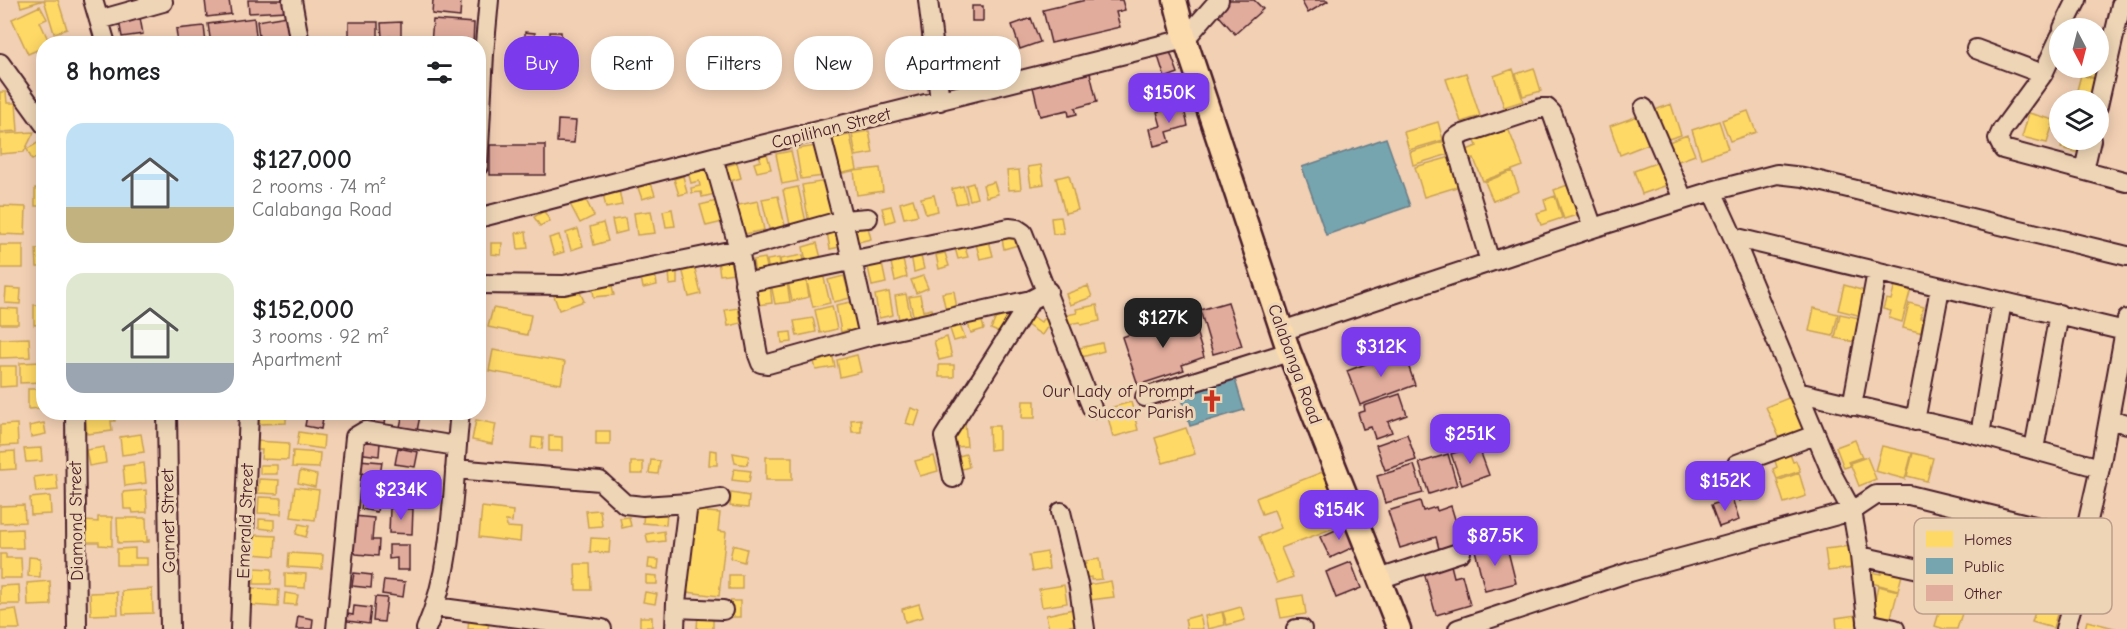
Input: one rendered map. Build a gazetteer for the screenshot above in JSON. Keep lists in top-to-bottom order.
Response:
{
  "streets": {
    "main road": ["Calabanga Road"],
    "street": [
      "Capilihan Street",
      "Diamond Street",
      "Garnet Street",
      "Emerald Street"
    ]
  },
  "crossings": [
    ["Capilihan Street", "Calabanga Road"]
  ],
  "places": {
    "church": ["Our Lady of Prompt Succor Parish"]
  },
  "legend": ["Homes", "Public", "Other"],
  "north": "bottom",
  "page": {
    "chip": [
      "Buy",
      "Rent",
      "Filters",
      "New",
      "Apartment"
    ],
    "heading": "8 homes",
    "price": [
      "$150K",
      "$127K",
      "$312K",
      "$251K",
      "$152K",
      "$234K",
      "$154K",
      "$87.5K"
    ],
    "list": [
      {
        "name": "$127,000",
        "note": "2 rooms · 74 m² · Calabanga Road"
      },
      {
        "name": "$152,000",
        "note": "3 rooms · 92 m² · Apartment"
      }
    ]
  }
}
